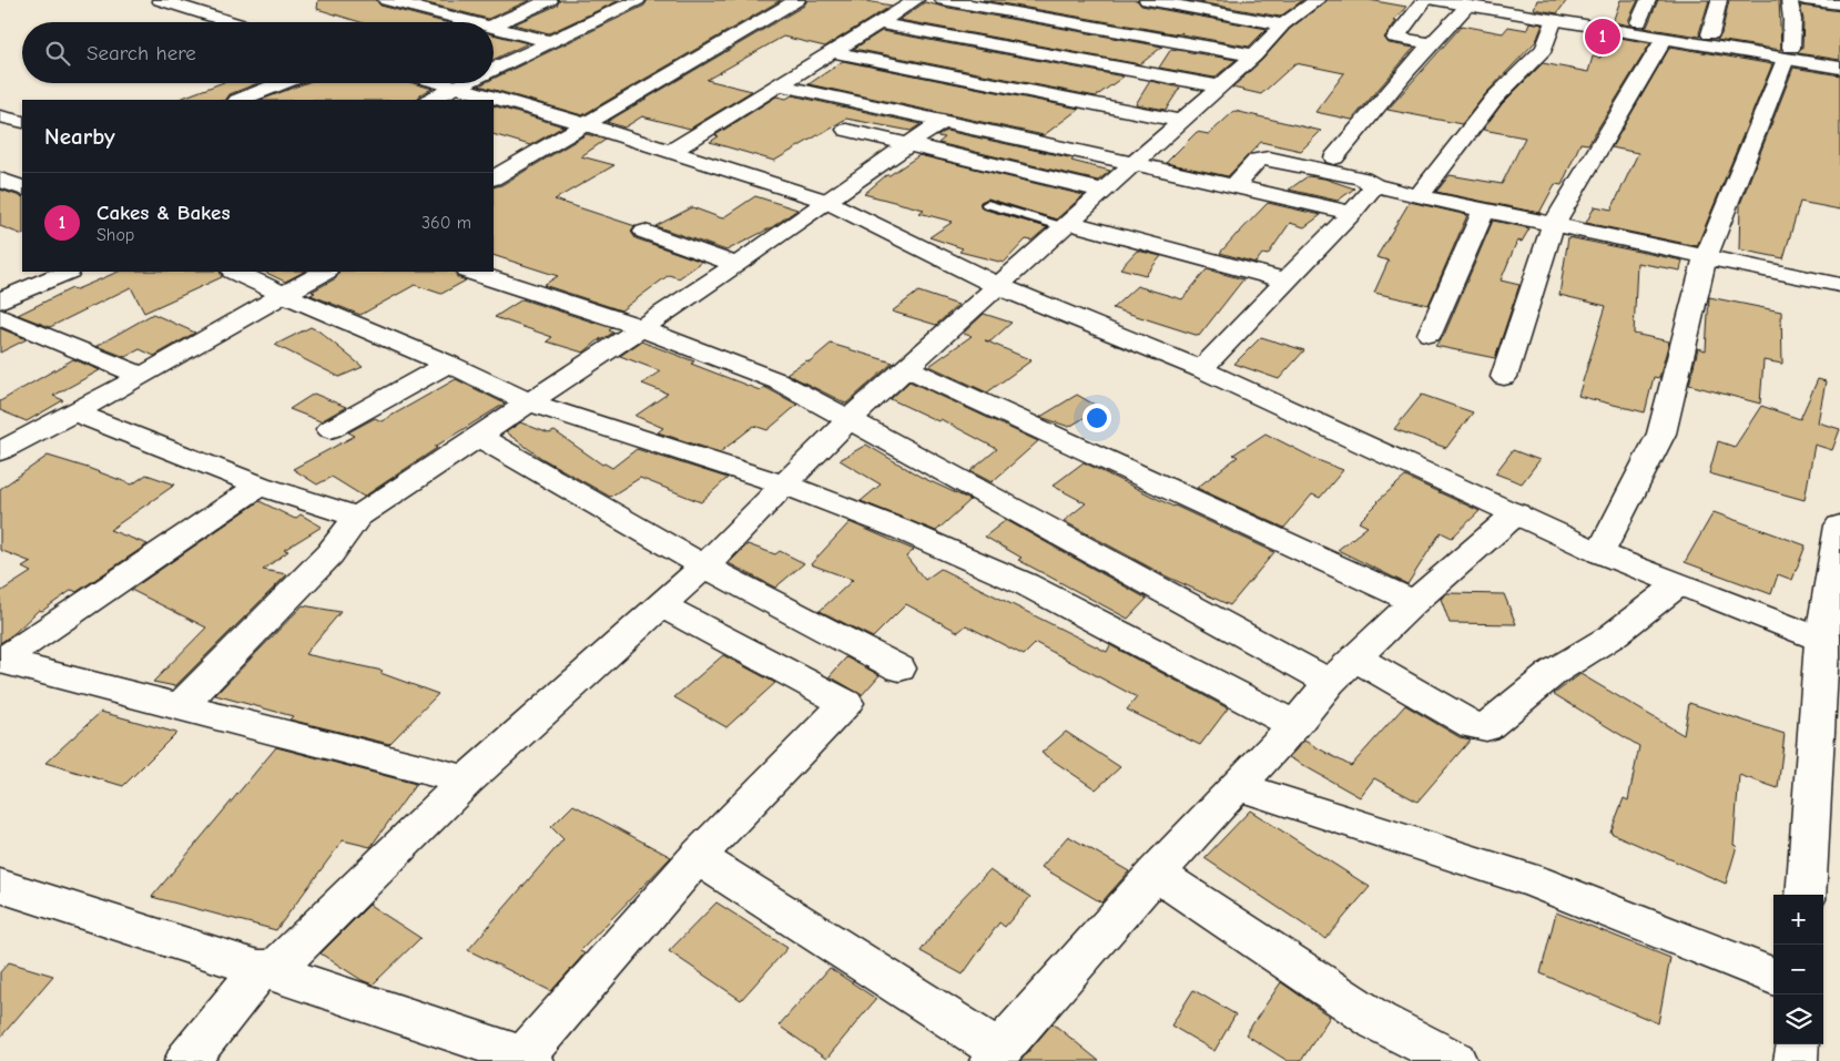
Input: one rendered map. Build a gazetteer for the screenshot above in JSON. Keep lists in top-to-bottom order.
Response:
{
  "page": {
    "pins": "1",
    "search": "Search here",
    "heading": "Nearby",
    "list": [
      {
        "mark": "1",
        "name": "Cakes & Bakes",
        "note": "Shop",
        "value": "360 m"
      }
    ],
    "map_buttons": ["+", "−"]
  }
}
